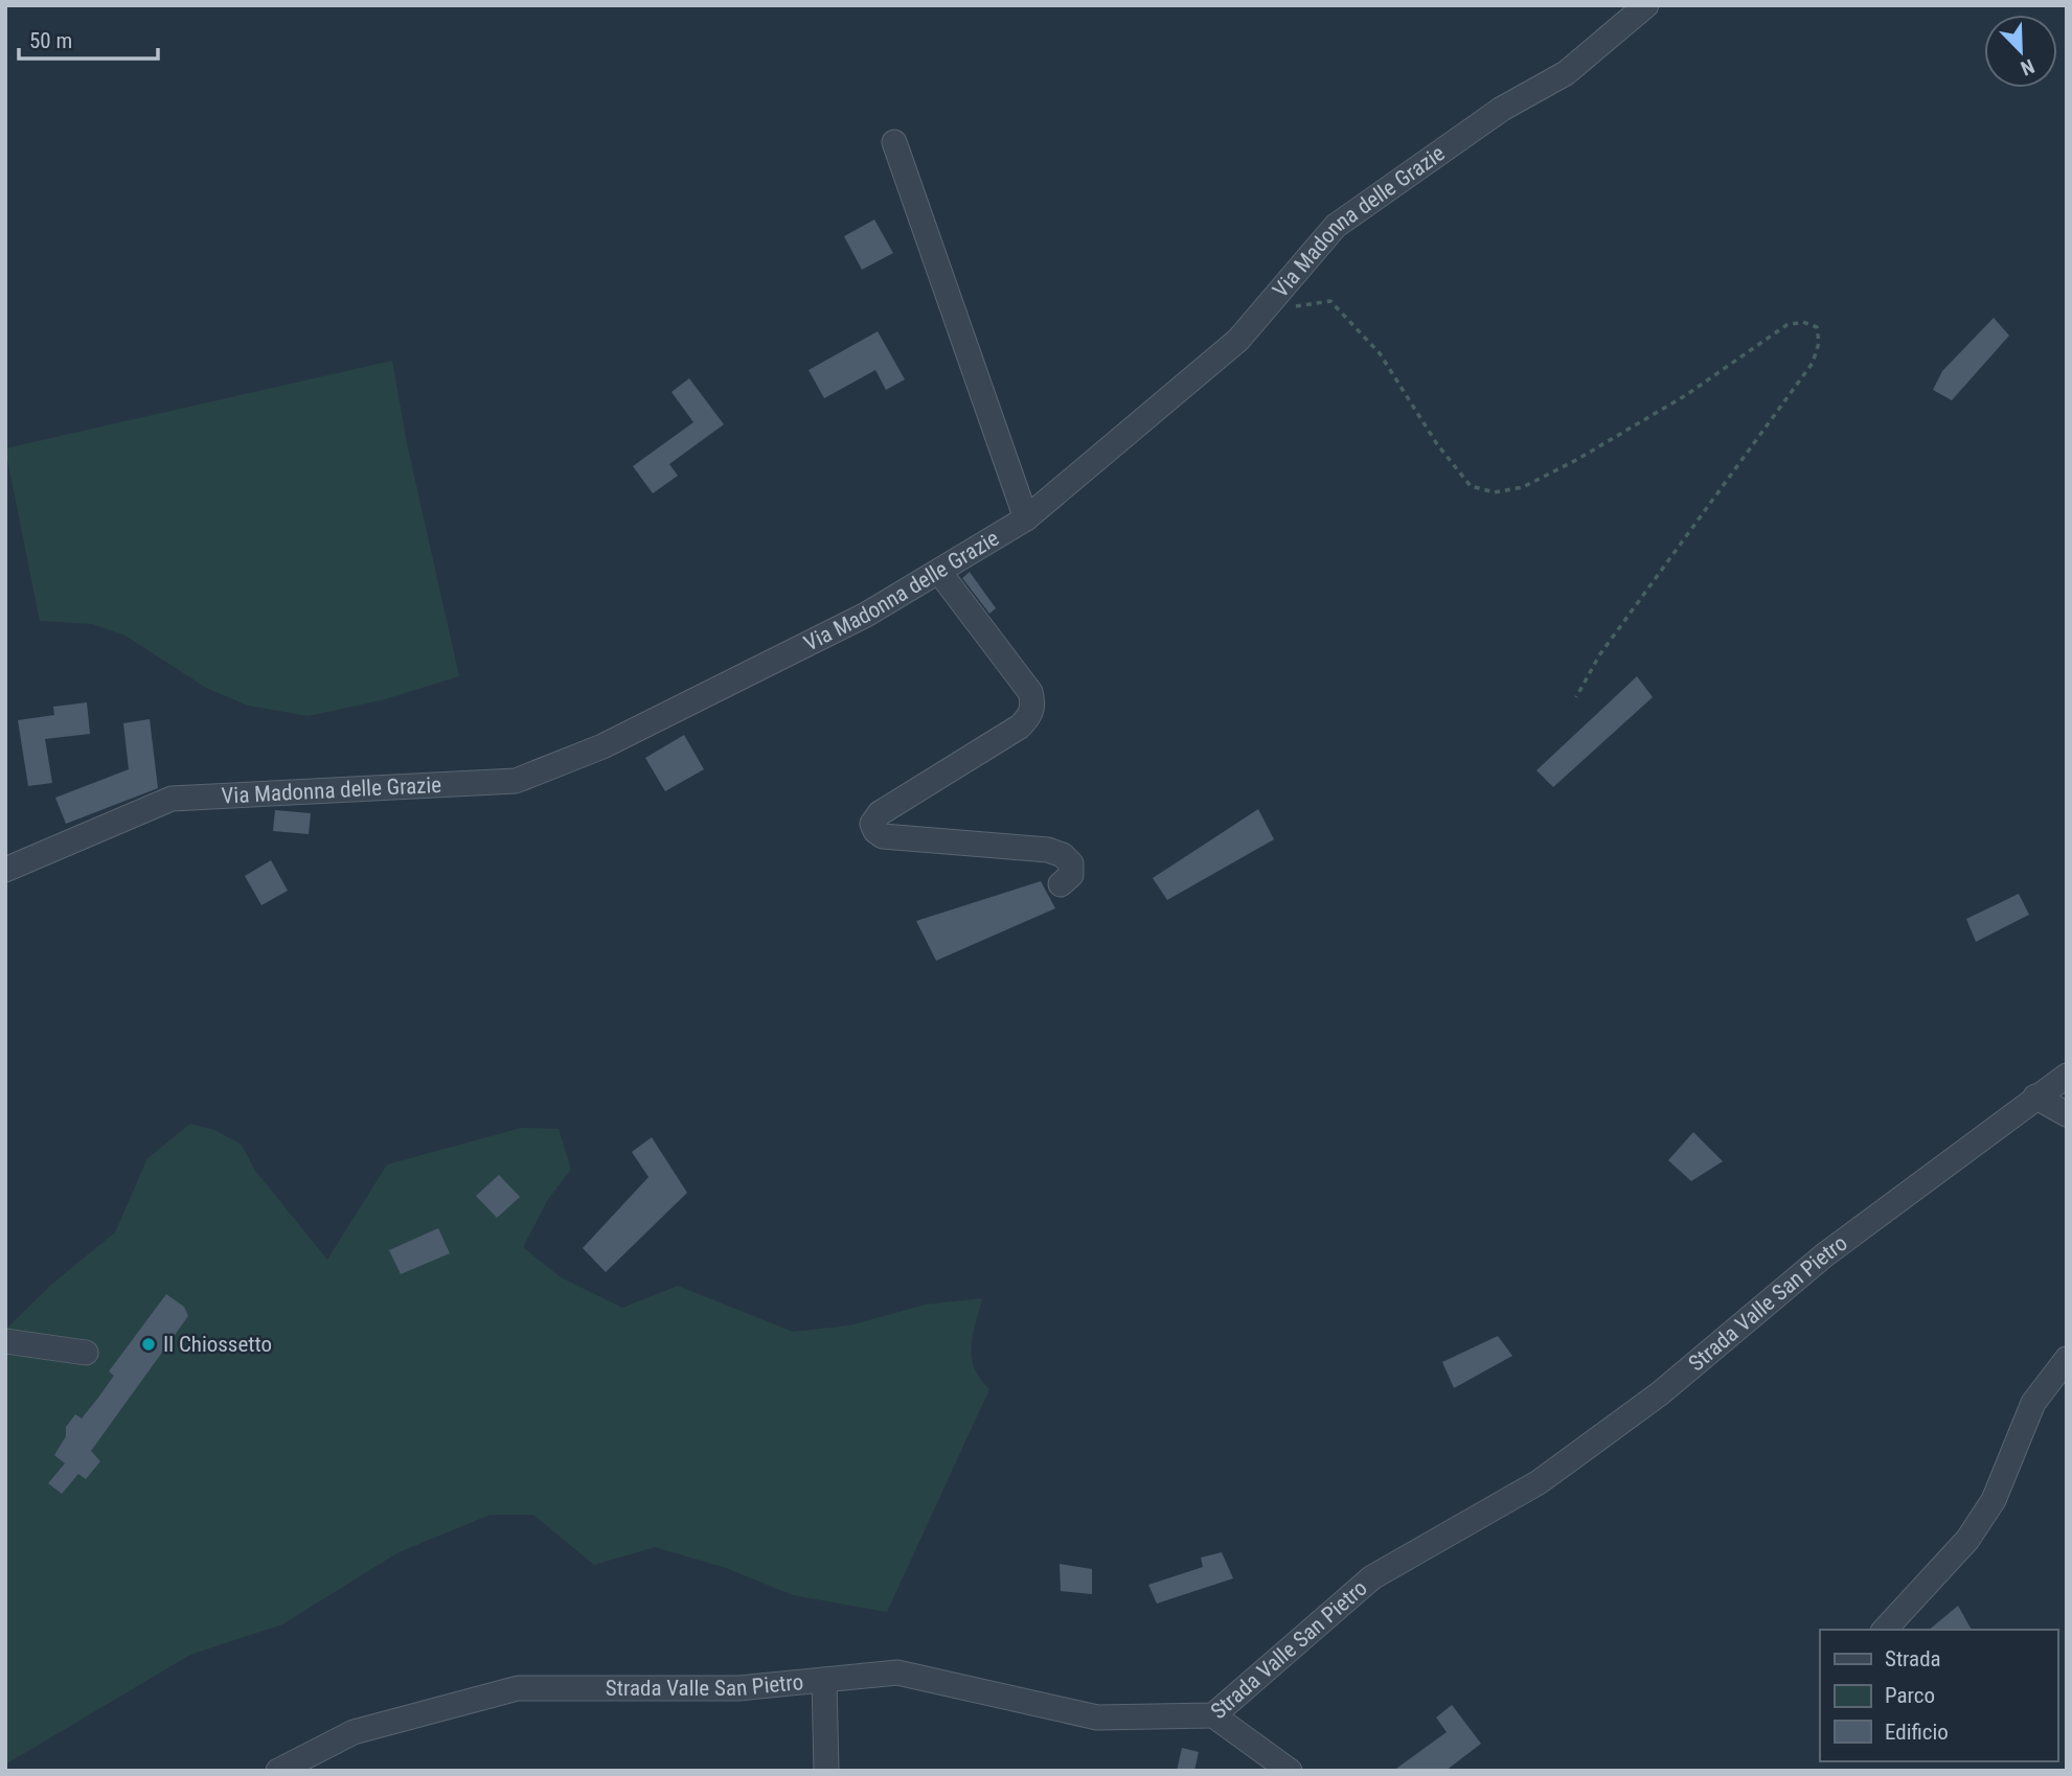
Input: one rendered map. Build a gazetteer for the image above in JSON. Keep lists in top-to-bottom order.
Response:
{
  "streets": {
    "street": ["Via Madonna delle Grazie", "Strada Valle San Pietro"]
  },
  "places": ["Il Chiossetto"],
  "legend": ["Strada", "Parco", "Edificio"],
  "scale_bar": "50 m",
  "north": "bottom right"
}
